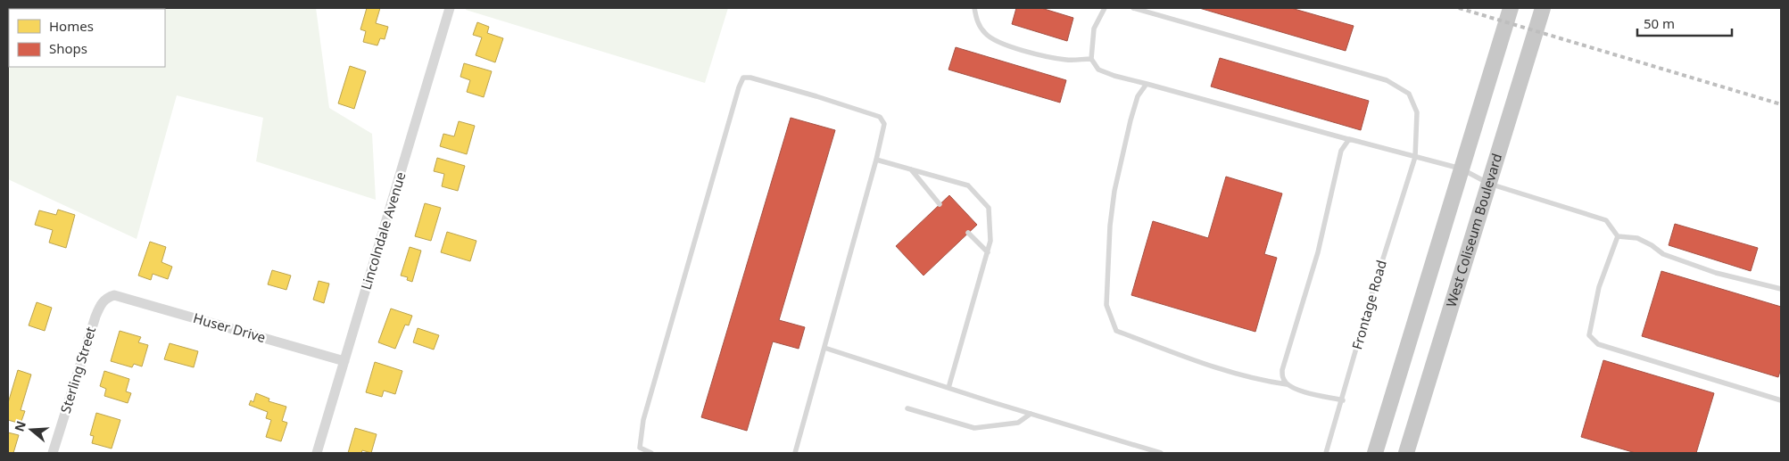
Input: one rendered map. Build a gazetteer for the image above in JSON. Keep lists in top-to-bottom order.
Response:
{
  "streets": {
    "highway": ["West Coliseum Boulevard"],
    "street": ["Lincolndale Avenue", "Huser Drive", "Sterling Street"],
    "lane": ["Frontage Road"]
  },
  "crossings": [
    ["Lincolndale Avenue", "Huser Drive"],
    ["Huser Drive", "Sterling Street"]
  ],
  "legend": ["Homes", "Shops"],
  "scale_bar": "50 m",
  "north": "left"
}
